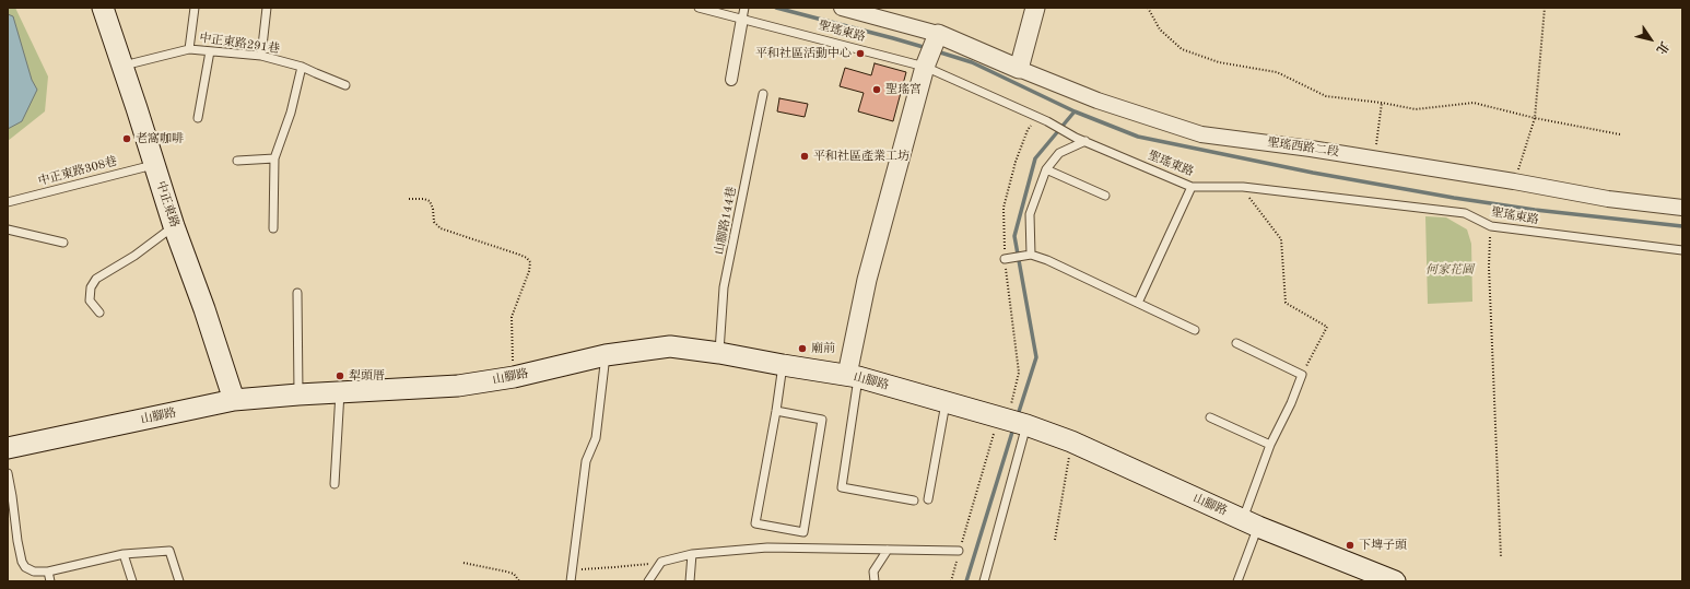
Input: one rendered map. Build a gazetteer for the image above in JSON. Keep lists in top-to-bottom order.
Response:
{
  "streets": {
    "main road": ["中正東路", "山腳路"],
    "street": ["聖瑤西路二段"],
    "lane": [
      "聖瑤東路",
      "中正東路291巷",
      "中正東路308巷",
      "山腳路144巷"
    ]
  },
  "crossings": [
    ["中正東路291巷", "中正東路"],
    ["中正東路308巷", "中正東路"],
    ["中正東路", "山腳路"],
    ["山腳路144巷", "山腳路"]
  ],
  "parks": ["何家花園"],
  "places": [
    "平和社區活動中心",
    "聖瑤宮",
    "老窩咖啡",
    "平和社區產業工坊",
    "廟前",
    "犁頭厝",
    "下埤子頭"
  ],
  "north": "bottom right"
}
